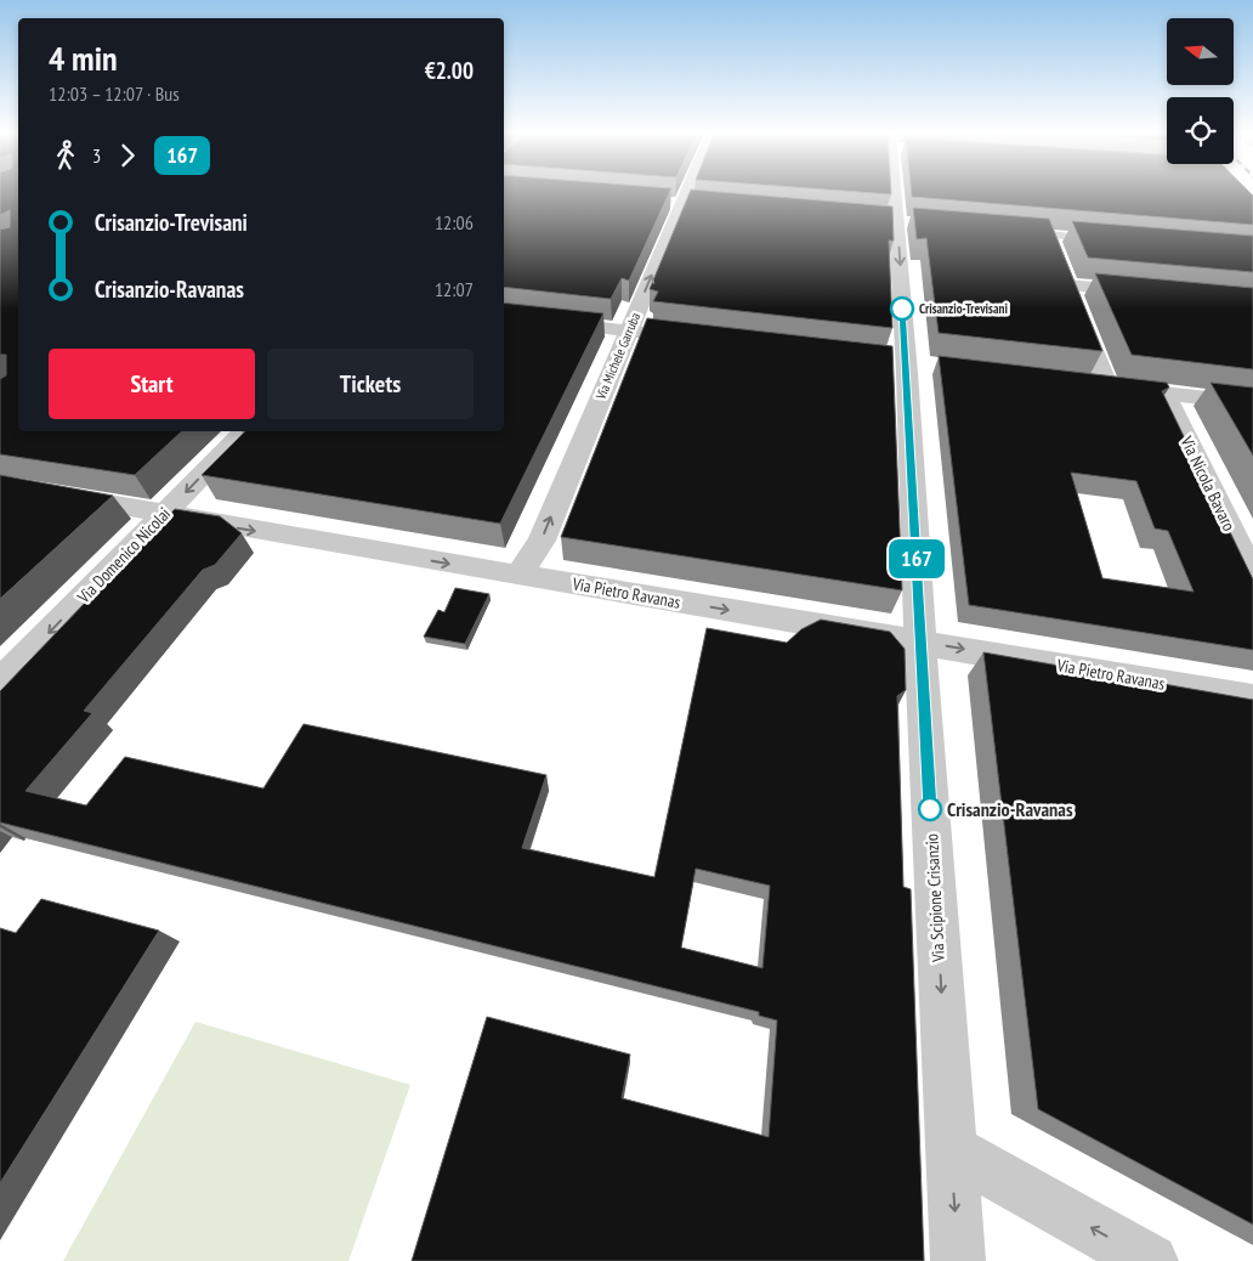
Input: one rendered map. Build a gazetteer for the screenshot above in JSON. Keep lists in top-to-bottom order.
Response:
{
  "streets": {
    "street": [
      "Via Michele Garruba",
      "Via Nicola Bavaro",
      "Via Domenico Nicolai",
      "Via Pietro Ravanas",
      "Via Scipione Crisanzio"
    ]
  },
  "crossings": [
    ["Via Michele Garruba", "Via Pietro Ravanas"],
    ["Via Domenico Nicolai", "Via Pietro Ravanas"],
    ["Via Pietro Ravanas", "Via Scipione Crisanzio"]
  ],
  "one_way": [
    "Via Michele Garruba",
    "Via Domenico Nicolai",
    "Via Pietro Ravanas",
    "Via Scipione Crisanzio"
  ],
  "places": ["Crisanzio-Trevisani", "Crisanzio-Ravanas"],
  "lines": ["bus line 167"],
  "north": "left",
  "page": {
    "on_map": "167",
    "heading": ["4 min", "12:03 – 12:07 · Bus", "€2.00"],
    "legs": ["3", "167"],
    "list": [
      {
        "name": "Crisanzio-Trevisani",
        "value": "12:06"
      },
      {
        "name": "Crisanzio-Ravanas",
        "value": "12:07"
      }
    ],
    "buttons": ["Start", "Tickets"]
  }
}
